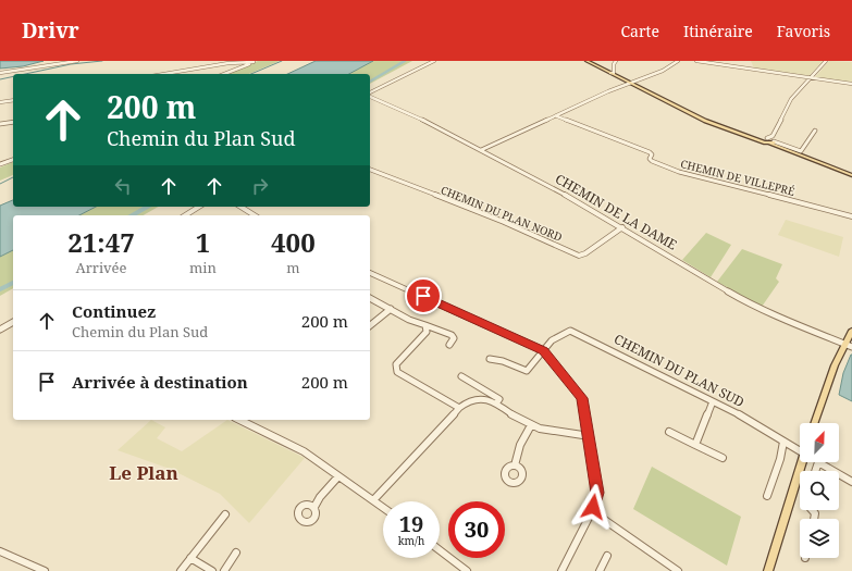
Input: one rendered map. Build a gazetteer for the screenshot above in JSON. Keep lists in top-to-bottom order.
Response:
{
  "streets": {
    "street": [
      "CHEMIN DE VILLEPRÉ",
      "CHEMIN DE LA DAME",
      "CHEMIN DU PLAN NORD",
      "CHEMIN DU PLAN SUD"
    ]
  },
  "crossings": [
    ["CHEMIN DE LA DAME", "CHEMIN DU PLAN NORD"]
  ],
  "districts": ["Le Plan"],
  "north": "top right",
  "page": {
    "header": "Drivr",
    "nav": ["Carte", "Itinéraire", "Favoris"],
    "turn": ["200 m", "Chemin du Plan Sud"],
    "eta": [
      "21:47",
      "Arrivée",
      "1",
      "min",
      "400",
      "m"
    ],
    "list": [
      {
        "name": "Continuez",
        "note": "Chemin du Plan Sud",
        "value": "200 m"
      },
      {
        "name": "Arrivée à destination",
        "value": "200 m"
      }
    ],
    "speed": "19 km/h",
    "limit": "30"
  }
}
